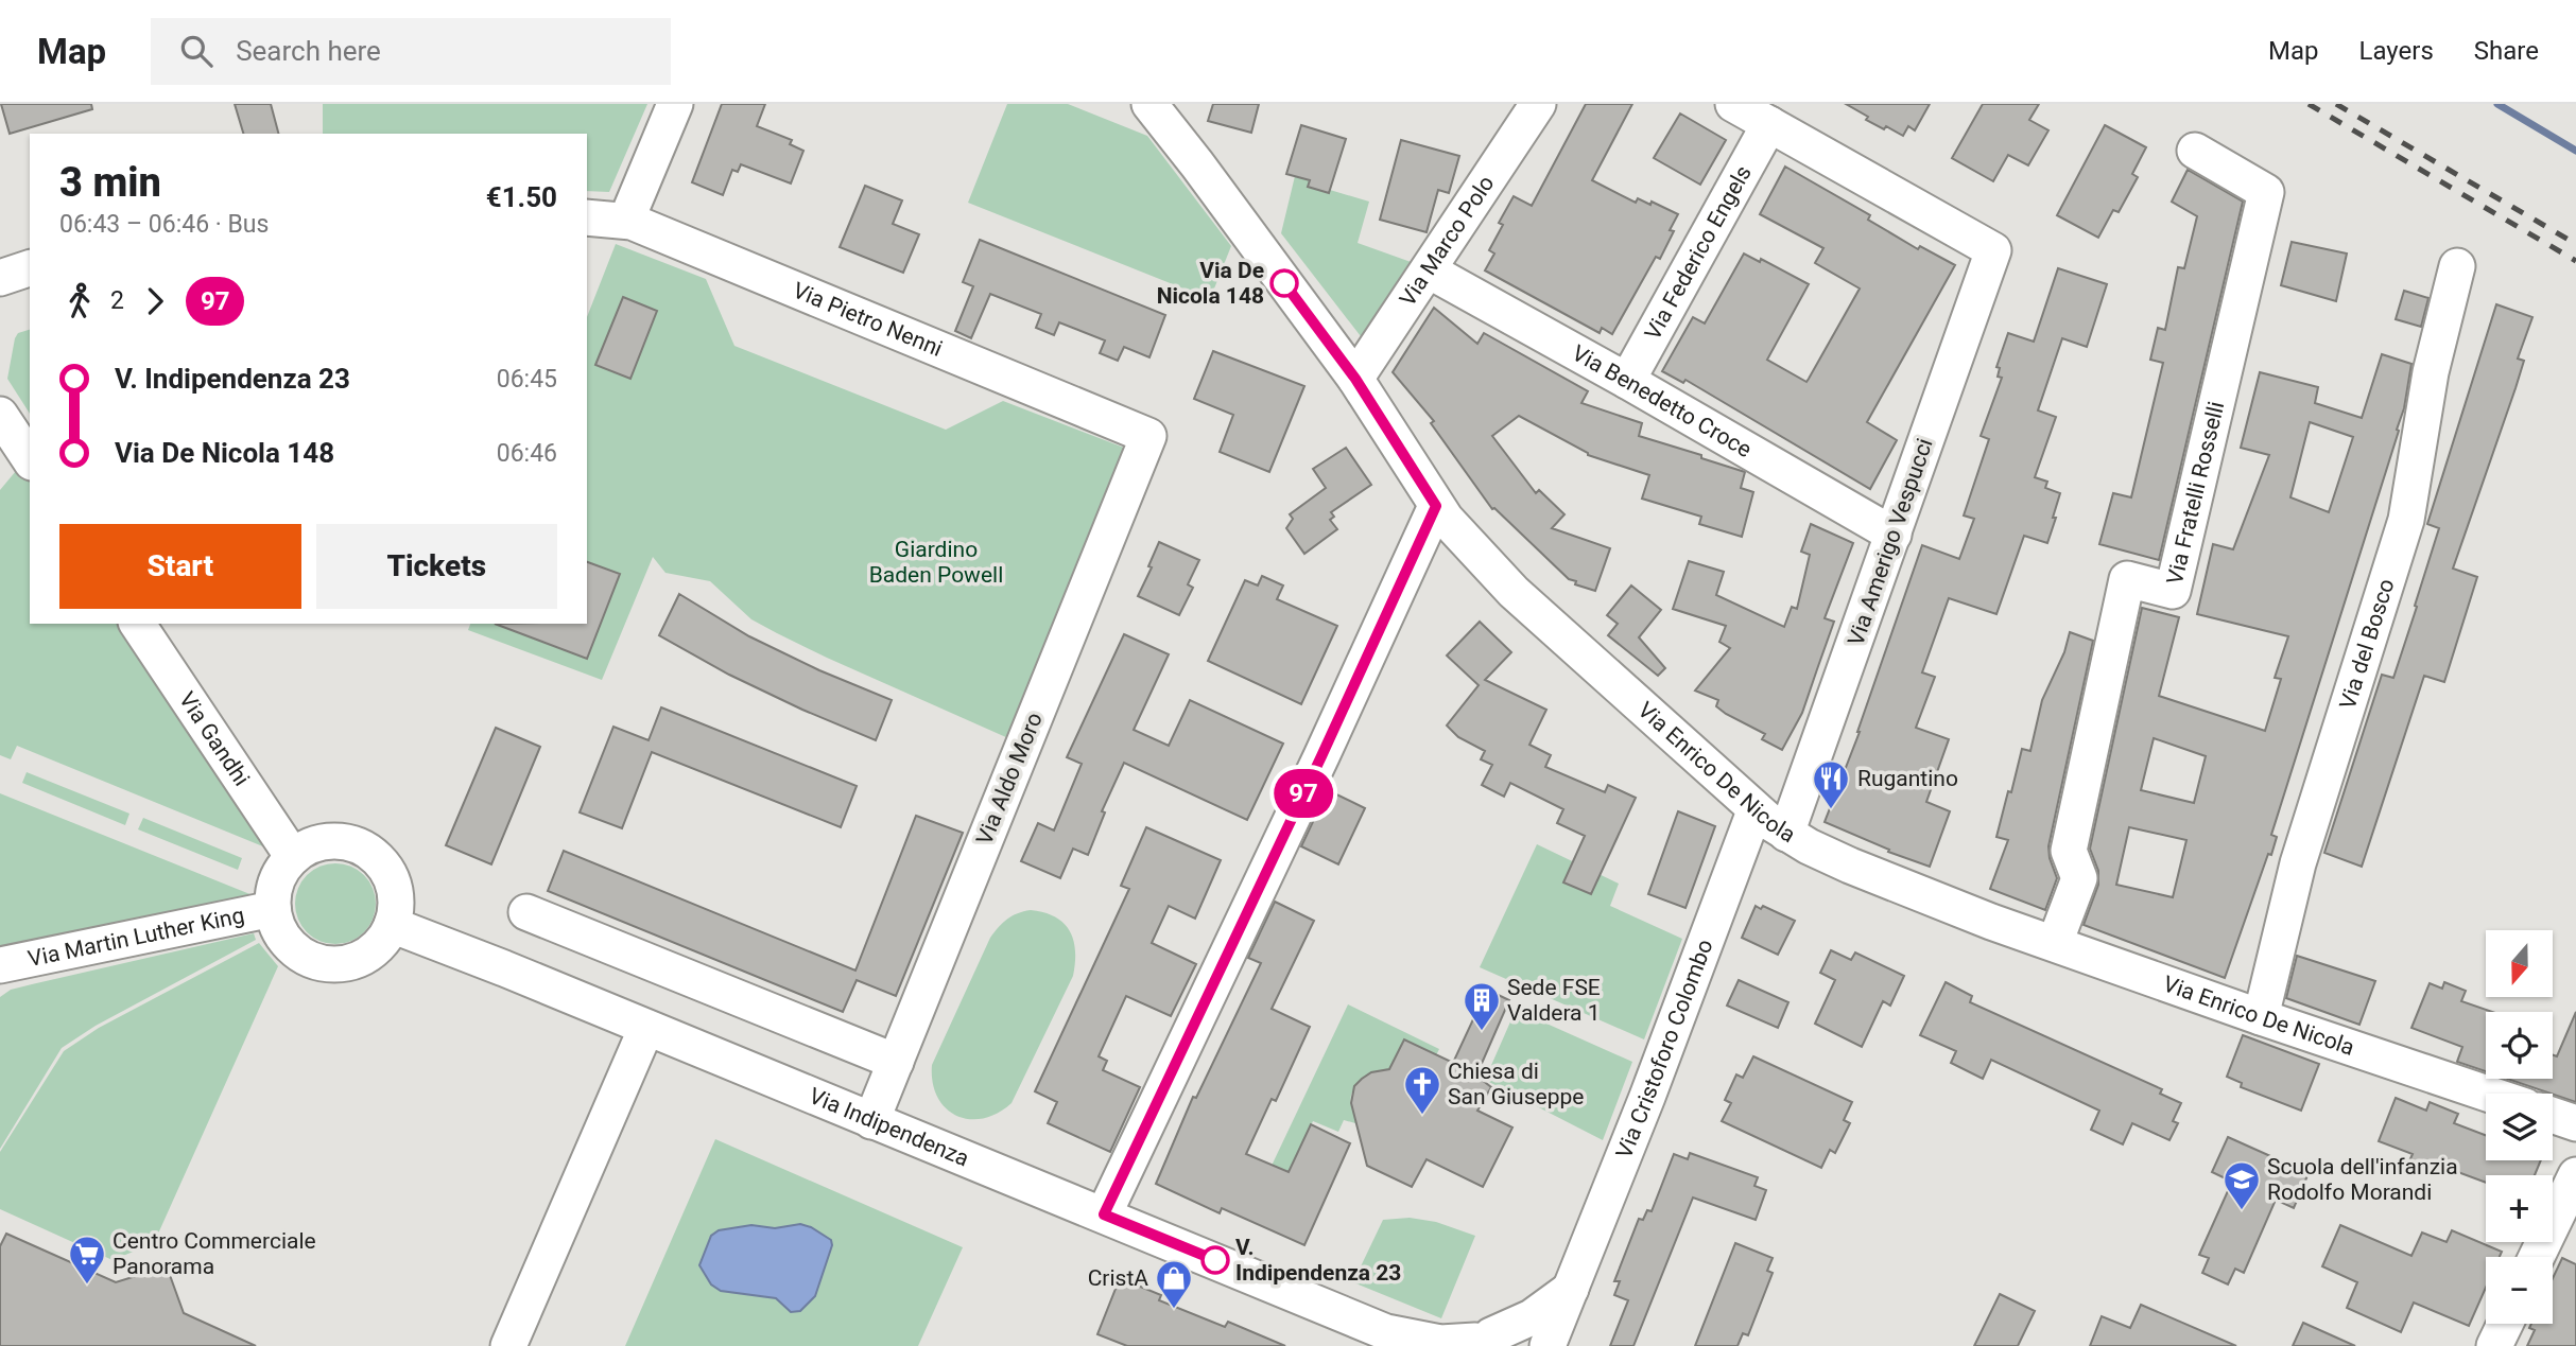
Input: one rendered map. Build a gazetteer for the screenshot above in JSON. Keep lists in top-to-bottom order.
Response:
{
  "streets": {
    "street": [
      "Via Marco Polo",
      "Via Federico Engels",
      "Via Pietro Nenni",
      "Via Benedetto Croce",
      "Via Fratelli Rosselli",
      "Via Amerigo Vespucci",
      "Via del Bosco",
      "Via Gandhi",
      "Via Enrico De Nicola",
      "Via Aldo Moro",
      "Via Martin Luther King",
      "Via Cristoforo Colombo",
      "Via Indipendenza"
    ]
  },
  "crossings": [
    ["Via Marco Polo", "Via Benedetto Croce"],
    ["Via Marco Polo", "Via Enrico De Nicola"],
    ["Via Federico Engels", "Via Benedetto Croce"],
    ["Via Federico Engels", "Via Amerigo Vespucci"],
    ["Via Pietro Nenni", "Via Aldo Moro"],
    ["Via Benedetto Croce", "Via Amerigo Vespucci"],
    ["Via Fratelli Rosselli", "Via Enrico De Nicola"],
    ["Via Amerigo Vespucci", "Via Enrico De Nicola"],
    ["Via del Bosco", "Via Enrico De Nicola"],
    ["Via Gandhi", "Via Martin Luther King"],
    ["Via Gandhi", "Via Indipendenza"],
    ["Via Enrico De Nicola", "Via Cristoforo Colombo"],
    ["Via Aldo Moro", "Via Indipendenza"],
    ["Via Martin Luther King", "Via Indipendenza"]
  ],
  "parks": ["Giardino Baden Powell"],
  "places": {
    "other": ["Via De Nicola 148", "V. Indipendenza 23"],
    "restaurant": ["Rugantino"],
    "building": ["Sede FSE Valdera 1"],
    "church": ["Chiesa di San Giuseppe"],
    "school or university": ["Scuola dell'infanzia Rodolfo Morandi"],
    "supermarket": ["Centro Commerciale Panorama"],
    "shop": ["CristA"]
  },
  "lines": ["bus line 97"],
  "north": "bottom",
  "page": {
    "header": "Map",
    "search": "Search here",
    "nav": ["Map", "Layers", "Share"],
    "on_map": "97",
    "heading": ["3 min", "06:43 – 06:46 · Bus", "€1.50"],
    "legs": ["2", "97"],
    "list": [
      {
        "name": "V. Indipendenza 23",
        "value": "06:45"
      },
      {
        "name": "Via De Nicola 148",
        "value": "06:46"
      }
    ],
    "buttons": ["Start", "Tickets"],
    "map_buttons": ["+", "−"]
  }
}
